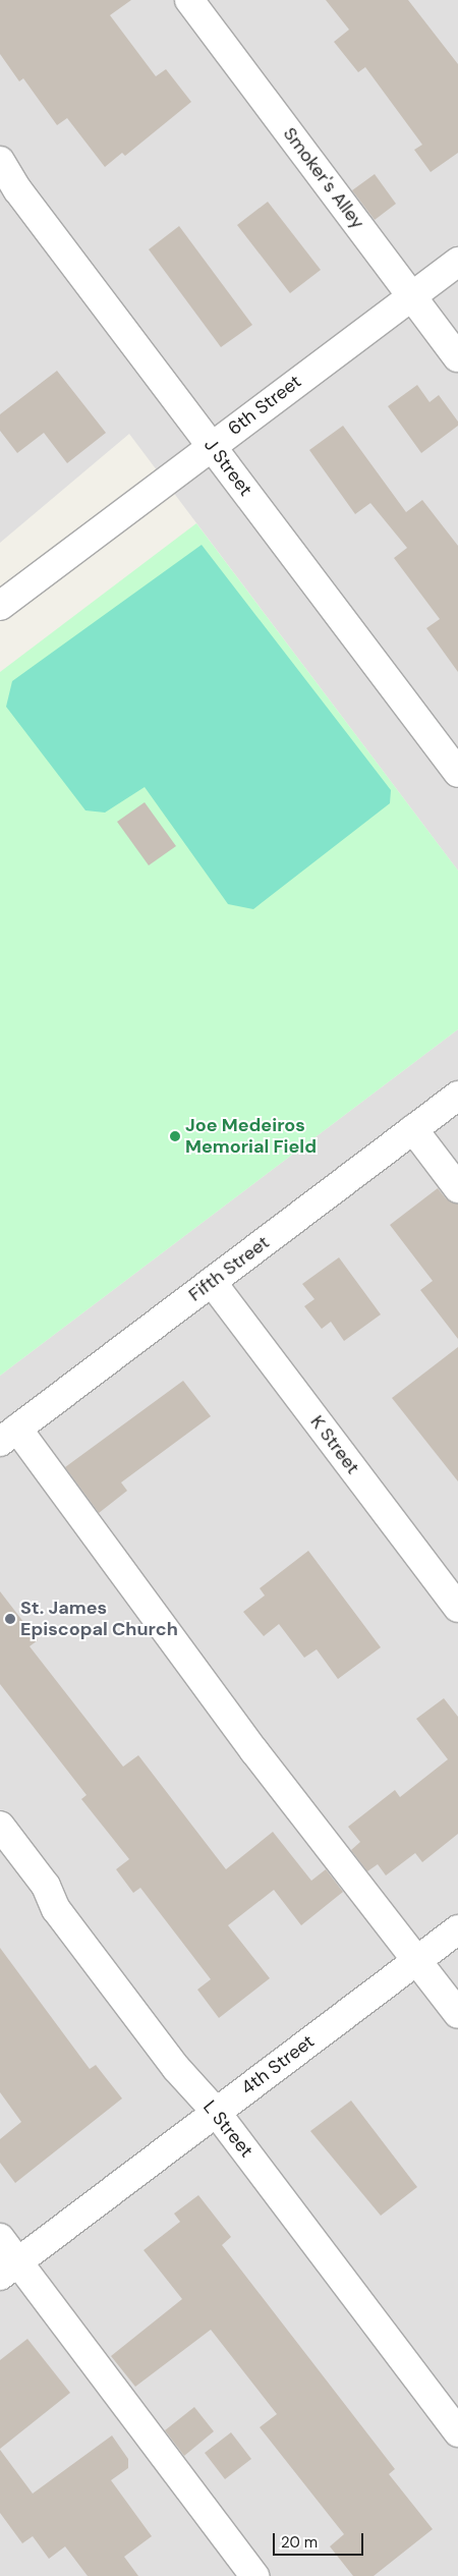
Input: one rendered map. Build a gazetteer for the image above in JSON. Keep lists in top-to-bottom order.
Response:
{
  "streets": {
    "street": [
      "Smoker's Alley",
      "6th Street",
      "J Street",
      "Fifth Street",
      "K Street",
      "4th Street",
      "L Street"
    ]
  },
  "crossings": [
    ["Smoker's Alley", "6th Street"],
    ["6th Street", "J Street"],
    ["Fifth Street", "K Street"],
    ["4th Street", "L Street"]
  ],
  "places": ["Joe Medeiros Memorial Field", "St. James Episcopal Church"],
  "scale_bar": "20 m"
}
